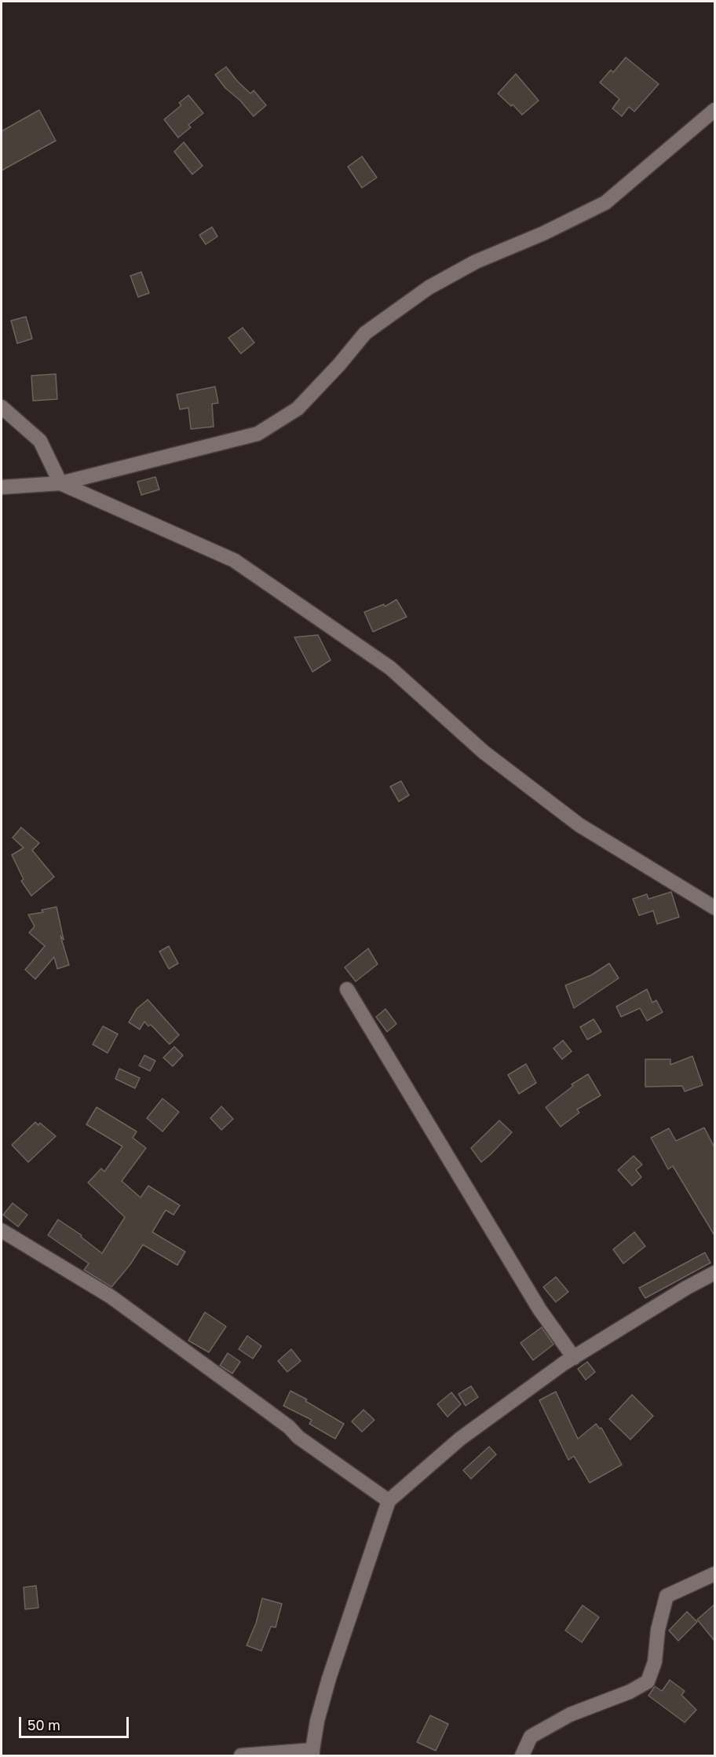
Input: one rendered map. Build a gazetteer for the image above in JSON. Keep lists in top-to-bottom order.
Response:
{
  "scale_bar": "50 m"
}
